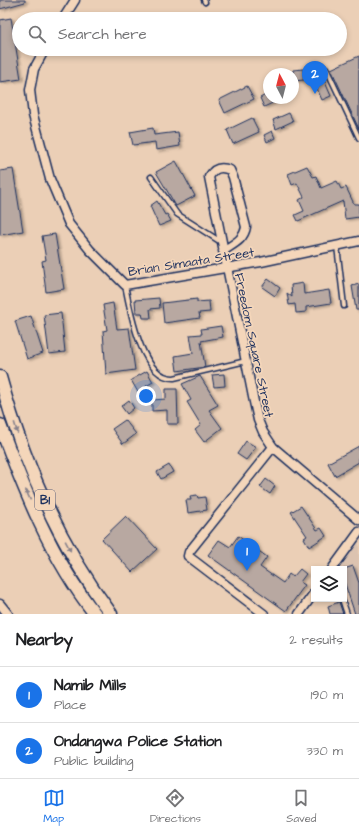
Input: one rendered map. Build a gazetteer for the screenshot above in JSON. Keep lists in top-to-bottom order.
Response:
{
  "streets": {
    "main road": ["B1"],
    "street": ["Brian Simaata Street", "Freedom Square Street"]
  },
  "crossings": [
    ["Brian Simaata Street", "Freedom Square Street"]
  ],
  "north": "top",
  "page": {
    "search": "Search here",
    "pins": ["2", "1"],
    "heading": ["Nearby", "2 results"],
    "list": [
      {
        "mark": "1",
        "name": "Namib Mills",
        "note": "Place",
        "value": "190 m"
      },
      {
        "mark": "2",
        "name": "Ondangwa Police Station",
        "note": "Public building",
        "value": "330 m"
      }
    ],
    "nav": ["Map", "Directions", "Saved"]
  }
}
